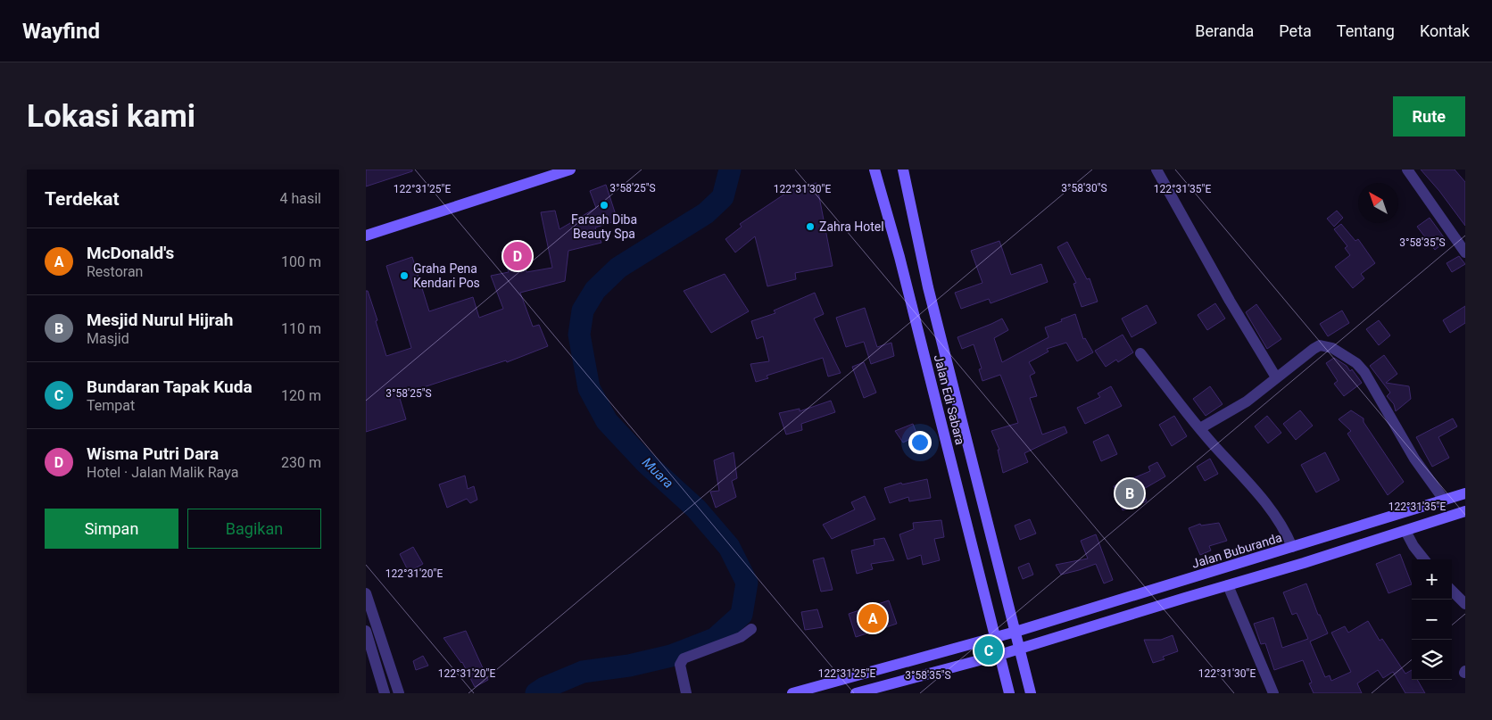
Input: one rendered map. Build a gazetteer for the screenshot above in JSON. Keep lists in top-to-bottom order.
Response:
{
  "streets": {
    "street": ["Jalan Edi Sabara", "Jalan Buburanda"]
  },
  "crossings": [
    ["Jalan Edi Sabara", "Jalan Buburanda"]
  ],
  "water": ["Muara"],
  "places": ["Faraah Diba Beauty Spa", "Zahra Hotel", "Graha Pena Kendari Pos"],
  "north": "top left",
  "page": {
    "header": "Wayfind",
    "nav": [
      "Beranda",
      "Peta",
      "Tentang",
      "Kontak"
    ],
    "buttons": [
      "Rute",
      ["Simpan", "Bagikan"]
    ],
    "title": "Lokasi kami",
    "heading": ["Terdekat", "4 hasil"],
    "list": [
      {
        "mark": "A",
        "name": "McDonald's",
        "note": "Restoran",
        "value": "100 m"
      },
      {
        "mark": "B",
        "name": "Mesjid Nurul Hijrah",
        "note": "Masjid",
        "value": "110 m"
      },
      {
        "mark": "C",
        "name": "Bundaran Tapak Kuda",
        "note": "Tempat",
        "value": "120 m"
      },
      {
        "mark": "D",
        "name": "Wisma Putri Dara",
        "note": "Hotel · Jalan Malik Raya",
        "value": "230 m"
      }
    ],
    "pins": [
      "D",
      "B",
      "A",
      "C"
    ],
    "map_buttons": ["+", "−"]
  },
  "coordinates": [
    "3°58'25\"S",
    "3°58'30\"S",
    "122°31'25\"E",
    "122°31'30\"E",
    "122°31'35\"E",
    "3°58'35\"S",
    "122°31'20\"E"
  ]
}
